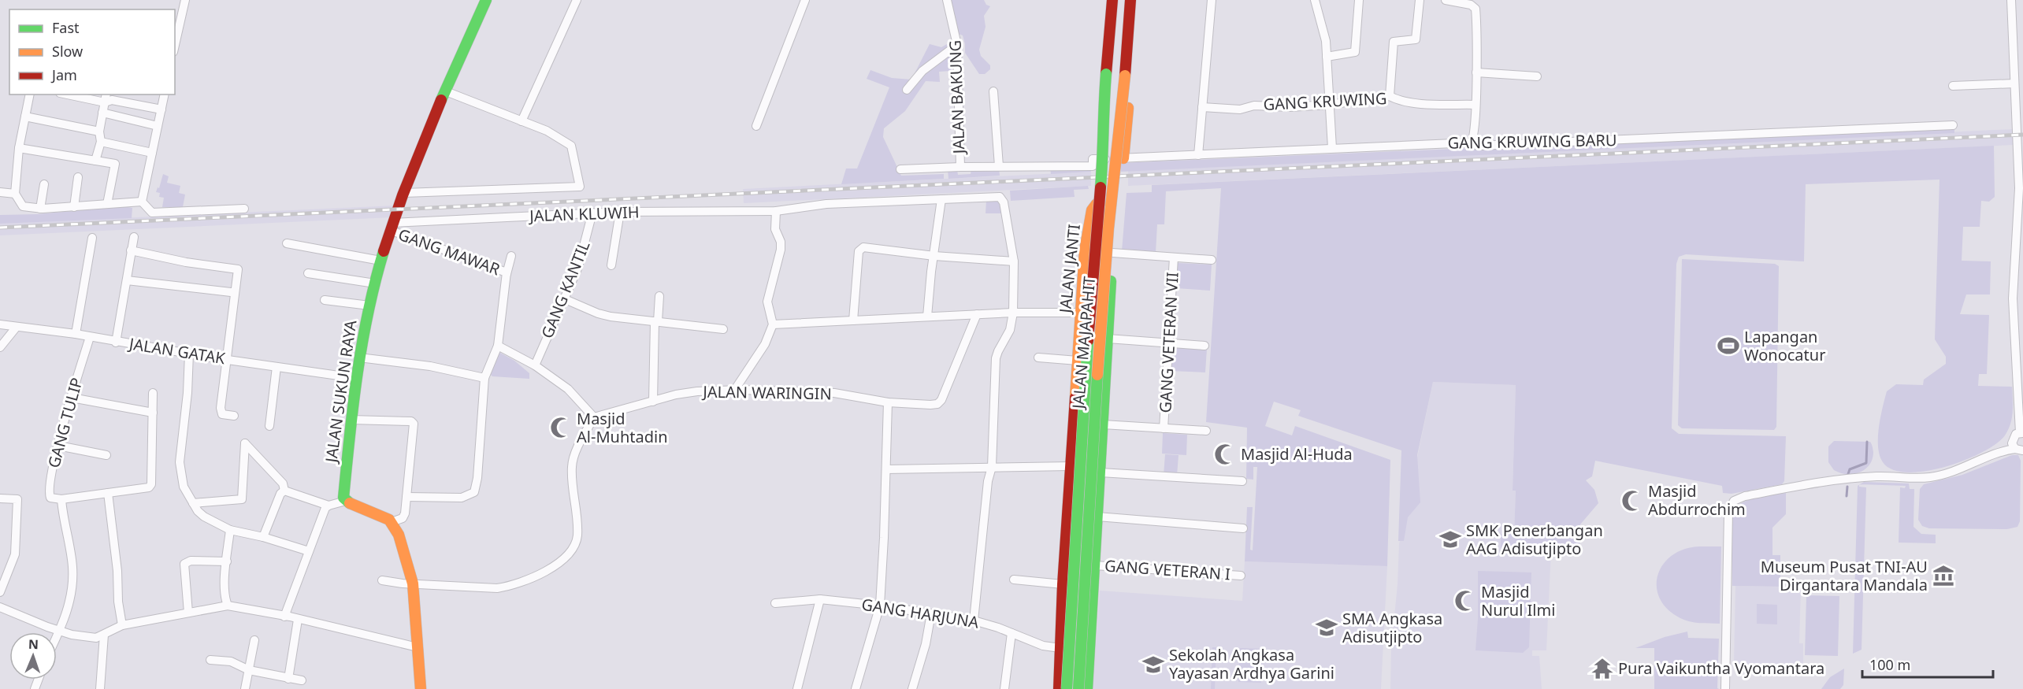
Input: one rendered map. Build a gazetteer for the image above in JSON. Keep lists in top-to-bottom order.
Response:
{
  "streets": {
    "main road": ["JALAN JANTI", "JALAN MAJAPAHIT", "JALAN SUKUN RAYA"],
    "street": [
      "JALAN BAKUNG",
      "GANG KRUWING",
      "GANG KRUWING BARU",
      "JALAN KLUWIH",
      "GANG MAWAR",
      "GANG KANTIL",
      "GANG VETERAN VII",
      "JALAN GATAK",
      "JALAN WARINGIN",
      "GANG TULIP",
      "GANG VETERAN I",
      "GANG HARJUNA"
    ]
  },
  "crossings": [
    ["GANG KRUWING BARU", "JALAN MAJAPAHIT"],
    ["JALAN KLUWIH", "GANG MAWAR"],
    ["JALAN KLUWIH", "GANG KANTIL"],
    ["JALAN KLUWIH", "JALAN SUKUN RAYA"],
    ["GANG MAWAR", "JALAN SUKUN RAYA"],
    ["JALAN JANTI", "GANG VETERAN I"],
    ["JALAN JANTI", "GANG HARJUNA"],
    ["JALAN GATAK", "JALAN SUKUN RAYA"],
    ["JALAN GATAK", "GANG TULIP"]
  ],
  "places": {
    "sports": ["Lapangan Wonocatur"],
    "mosque": [
      "Masjid Al-Muhtadin",
      "Masjid Al-Huda",
      "Masjid Abdurrochim",
      "Masjid Nurul Ilmi"
    ],
    "school or university": ["SMK Penerbangan AAG Adisutjipto", "SMA Angkasa Adisutjipto", "Sekolah Angkasa Yayasan Ardhya Garini"],
    "museum": ["Museum Pusat TNI-AU Dirgantara Mandala"],
    "temple": ["Pura Vaikuntha Vyomantara"]
  },
  "legend": ["Fast", "Slow", "Jam"],
  "scale_bar": "100 m",
  "north": "top"
}
